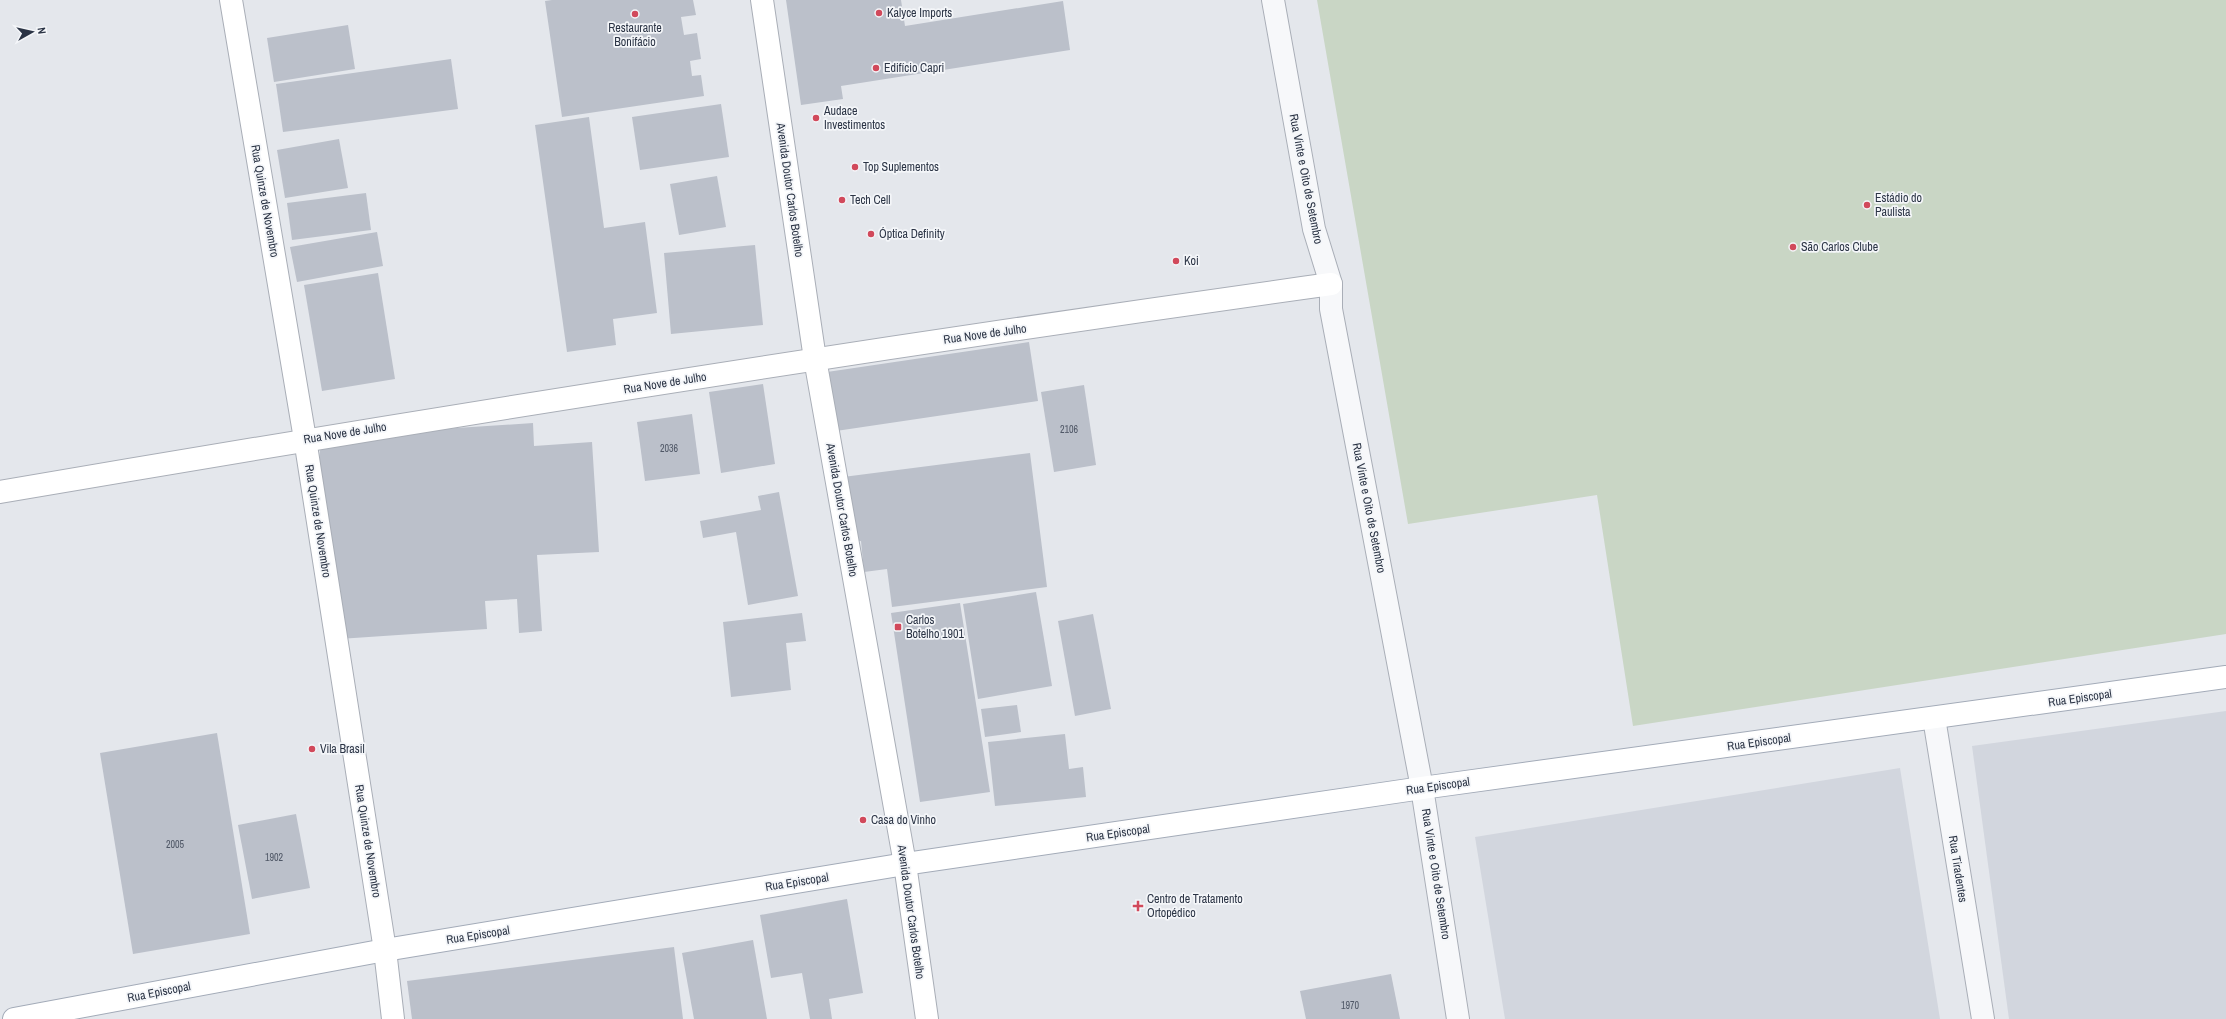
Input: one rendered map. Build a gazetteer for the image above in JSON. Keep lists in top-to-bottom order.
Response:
{
  "streets": {
    "main road": [
      "Avenida Doutor Carlos Botelho",
      "Rua Quinze de Novembro",
      "Rua Nove de Julho",
      "Rua Episcopal"
    ],
    "street": ["Rua Vinte e Oito de Setembro", "Rua Tiradentes"]
  },
  "crossings": [
    ["Rua Vinte e Oito de Setembro", "Rua Nove de Julho"],
    ["Rua Vinte e Oito de Setembro", "Rua Episcopal"],
    ["Avenida Doutor Carlos Botelho", "Rua Nove de Julho"],
    ["Avenida Doutor Carlos Botelho", "Rua Episcopal"],
    ["Rua Quinze de Novembro", "Rua Nove de Julho"],
    ["Rua Quinze de Novembro", "Rua Episcopal"],
    ["Rua Episcopal", "Rua Tiradentes"]
  ],
  "places": {
    "other": [
      "Kalyce Imports",
      "Restaurante Bonifácio",
      "Edifício Capri",
      "Audace Investimentos",
      "Top Suplementos",
      "Tech Cell",
      "Estádio do Paulista",
      "Óptica Definity",
      "São Carlos Clube",
      "Koi",
      "Vila Brasil",
      "Casa do Vinho"
    ],
    "transit": ["Carlos Botelho 1901"],
    "health": ["Centro de Tratamento Ortopédico"]
  },
  "house_numbers": [
    "2106",
    "2036",
    "2005",
    "1902",
    "1970"
  ],
  "north": "right"
}
